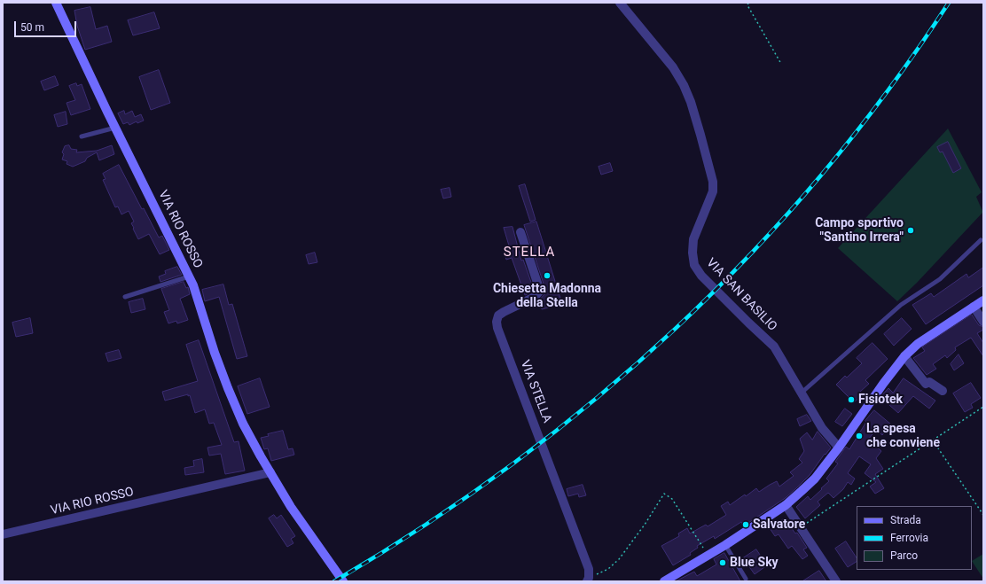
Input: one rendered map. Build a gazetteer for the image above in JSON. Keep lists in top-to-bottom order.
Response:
{
  "streets": {
    "street": ["VIA RIO ROSSO", "VIA SAN BASILIO", "VIA STELLA"]
  },
  "districts": ["STELLA"],
  "places": [
    "Campo sportivo \"Santino Irrera\"",
    "Chiesetta Madonna della Stella",
    "Fisiotek",
    "La spesa che conviene",
    "Salvatore",
    "Blue Sky"
  ],
  "legend": ["Strada", "Ferrovia", "Parco"],
  "scale_bar": "50 m"
}
